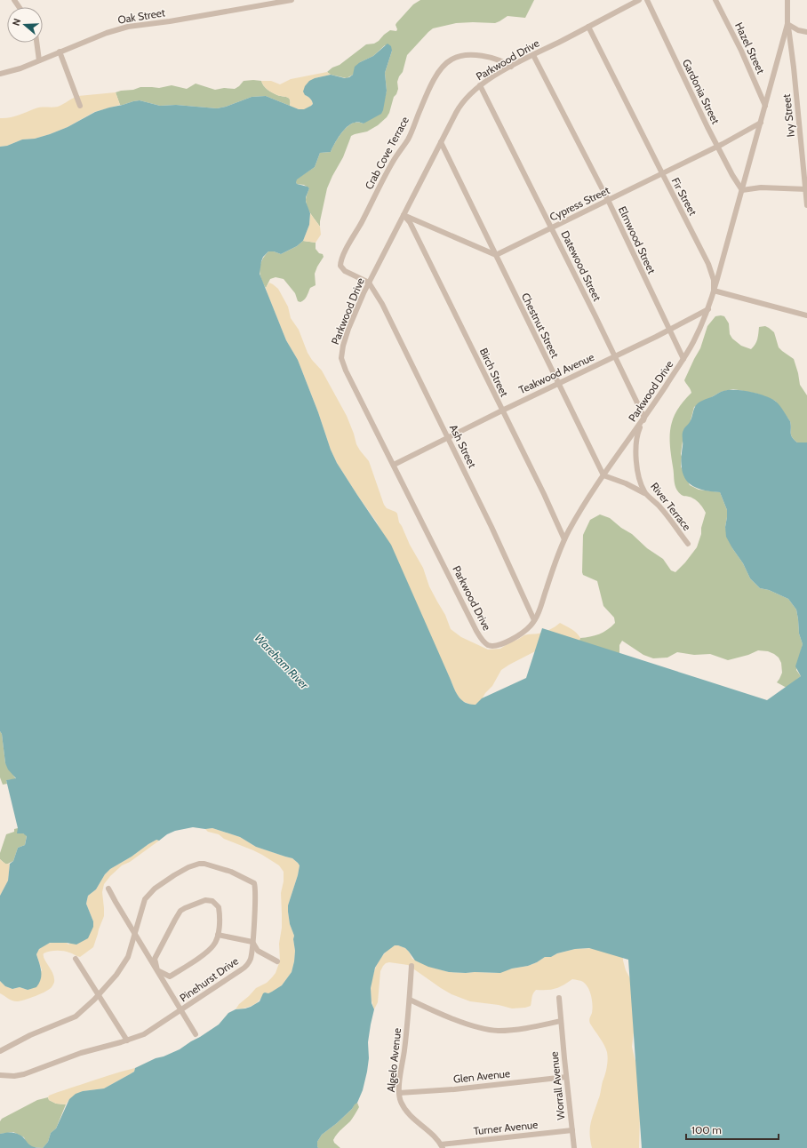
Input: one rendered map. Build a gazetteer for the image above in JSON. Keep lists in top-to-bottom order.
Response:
{
  "streets": {
    "street": [
      "Oak Street",
      "Hazel Street",
      "Parkwood Drive",
      "Gardonia Street",
      "Ivy Street",
      "Crab Cove Terrace",
      "Fir Street",
      "Cypress Street",
      "Elmwood Street",
      "Datewood Street",
      "Chestnut Street",
      "Birch Street",
      "Teakwood Avenue",
      "Ash Street",
      "River Terrace",
      "Pinehurst Drive",
      "Algelo Avenue",
      "Glen Avenue",
      "Worrall Avenue",
      "Turner Avenue"
    ]
  },
  "crossings": [
    ["Hazel Street", "Parkwood Drive"],
    ["Parkwood Drive", "Gardonia Street"],
    ["Parkwood Drive", "Ivy Street"],
    ["Parkwood Drive", "Crab Cove Terrace"],
    ["Parkwood Drive", "Fir Street"],
    ["Parkwood Drive", "Cypress Street"],
    ["Parkwood Drive", "Elmwood Street"],
    ["Parkwood Drive", "Datewood Street"],
    ["Parkwood Drive", "Chestnut Street"],
    ["Parkwood Drive", "Birch Street"],
    ["Parkwood Drive", "Teakwood Avenue"],
    ["Parkwood Drive", "Ash Street"],
    ["Parkwood Drive", "River Terrace"],
    ["Gardonia Street", "Cypress Street"],
    ["Crab Cove Terrace", "Ash Street"],
    ["Fir Street", "Cypress Street"],
    ["Cypress Street", "Elmwood Street"],
    ["Cypress Street", "Datewood Street"],
    ["Cypress Street", "Chestnut Street"],
    ["Elmwood Street", "Teakwood Avenue"],
    ["Datewood Street", "Teakwood Avenue"],
    ["Datewood Street", "River Terrace"],
    ["Chestnut Street", "Teakwood Avenue"],
    ["Birch Street", "Teakwood Avenue"],
    ["Teakwood Avenue", "Ash Street"],
    ["Algelo Avenue", "Glen Avenue"],
    ["Algelo Avenue", "Turner Avenue"],
    ["Glen Avenue", "Worrall Avenue"],
    ["Worrall Avenue", "Turner Avenue"]
  ],
  "water": ["Wareham River"],
  "scale_bar": "100 m",
  "north": "left"
}
